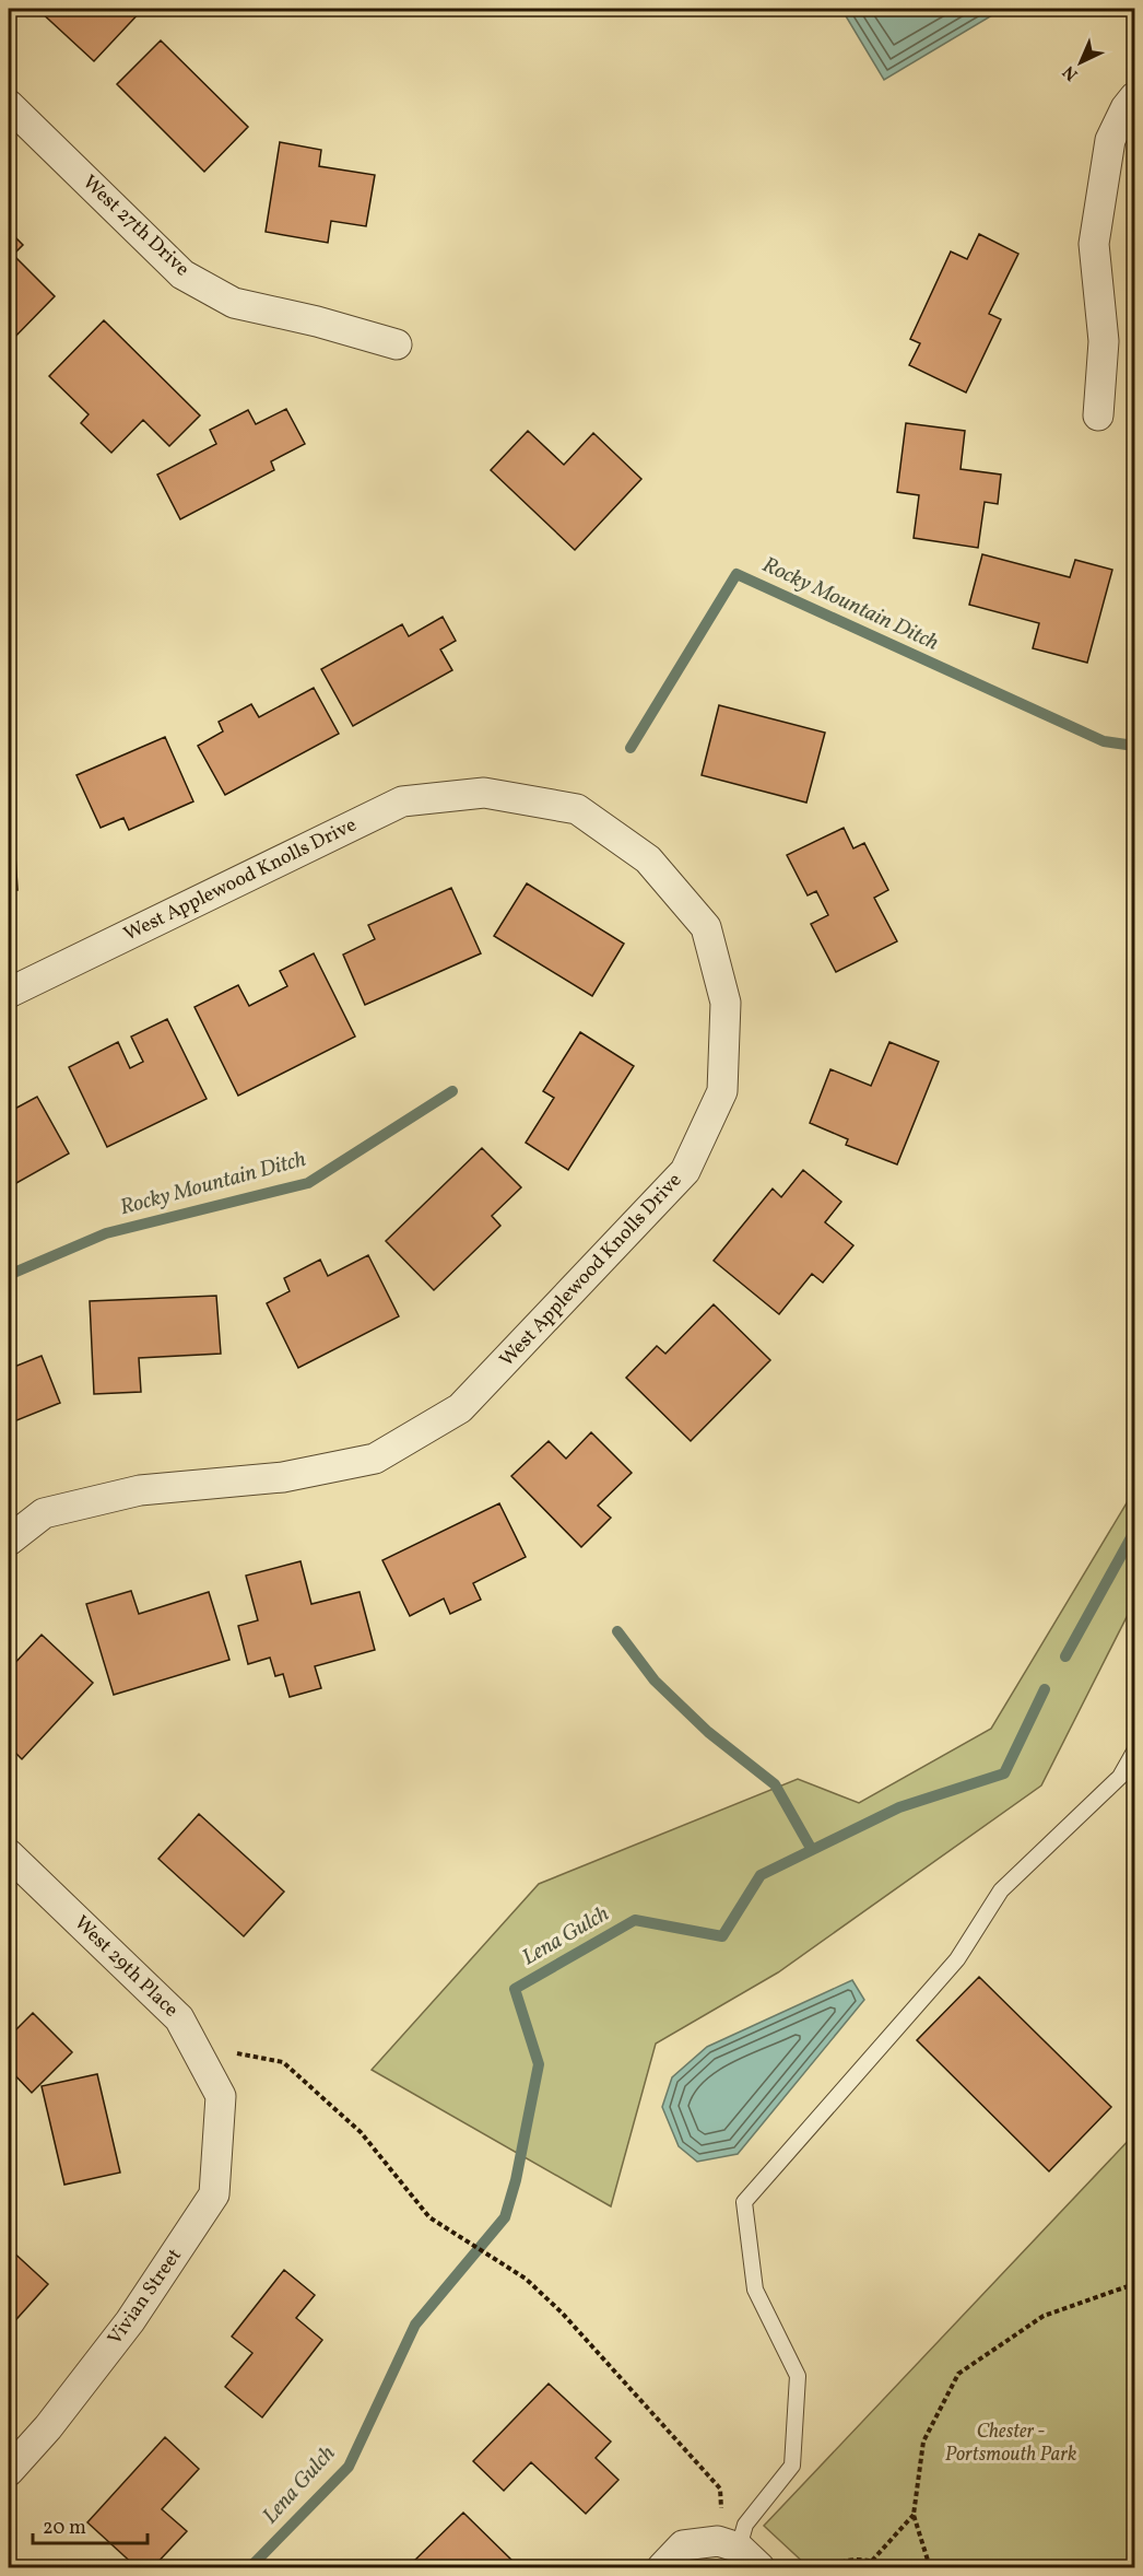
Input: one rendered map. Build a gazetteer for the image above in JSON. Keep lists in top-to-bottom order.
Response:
{
  "streets": {
    "street": [
      "West 27th Drive",
      "West Applewood Knolls Drive",
      "West 29th Place",
      "Vivian Street"
    ]
  },
  "crossings": [
    ["West 29th Place", "Vivian Street"]
  ],
  "water": ["Rocky Mountain Ditch", "Lena Gulch"],
  "parks": ["Chester - Portsmouth Park"],
  "scale_bar": "20 m",
  "north": "bottom left"
}
